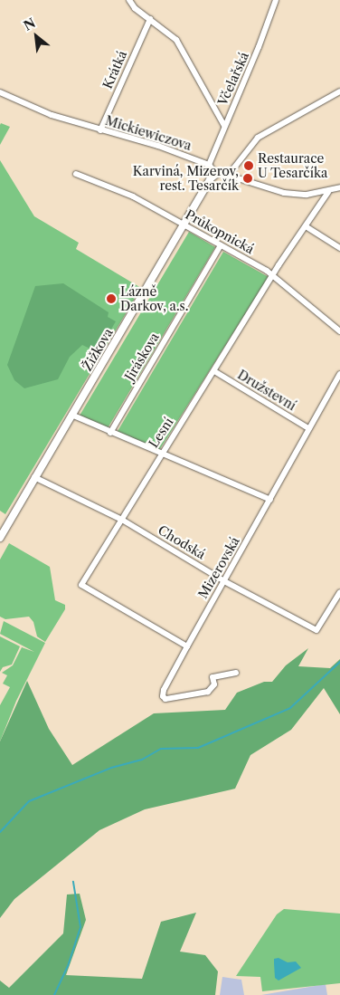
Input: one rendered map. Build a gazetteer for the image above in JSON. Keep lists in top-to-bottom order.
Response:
{
  "streets": {
    "street": [
      "Krátká",
      "Včelařská",
      "Mickiewiczova",
      "Průkopnická",
      "Žižkova",
      "Jiráskova",
      "Družstevní",
      "Lesní",
      "Chodská",
      "Mizerovská"
    ]
  },
  "crossings": [
    ["Krátká", "Mickiewiczova"],
    ["Včelařská", "Mickiewiczova"],
    ["Průkopnická", "Žižkova"],
    ["Průkopnická", "Jiráskova"],
    ["Průkopnická", "Lesní"],
    ["Žižkova", "Chodská"],
    ["Družstevní", "Lesní"],
    ["Družstevní", "Mizerovská"],
    ["Lesní", "Chodská"],
    ["Lesní", "Mizerovská"],
    ["Chodská", "Mizerovská"]
  ],
  "places": ["Restaurace U Tesarčíka", "Karviná, Mizerov, rest. Tesarčík", "Lázně Darkov, a.s."],
  "north": "top left"
}
